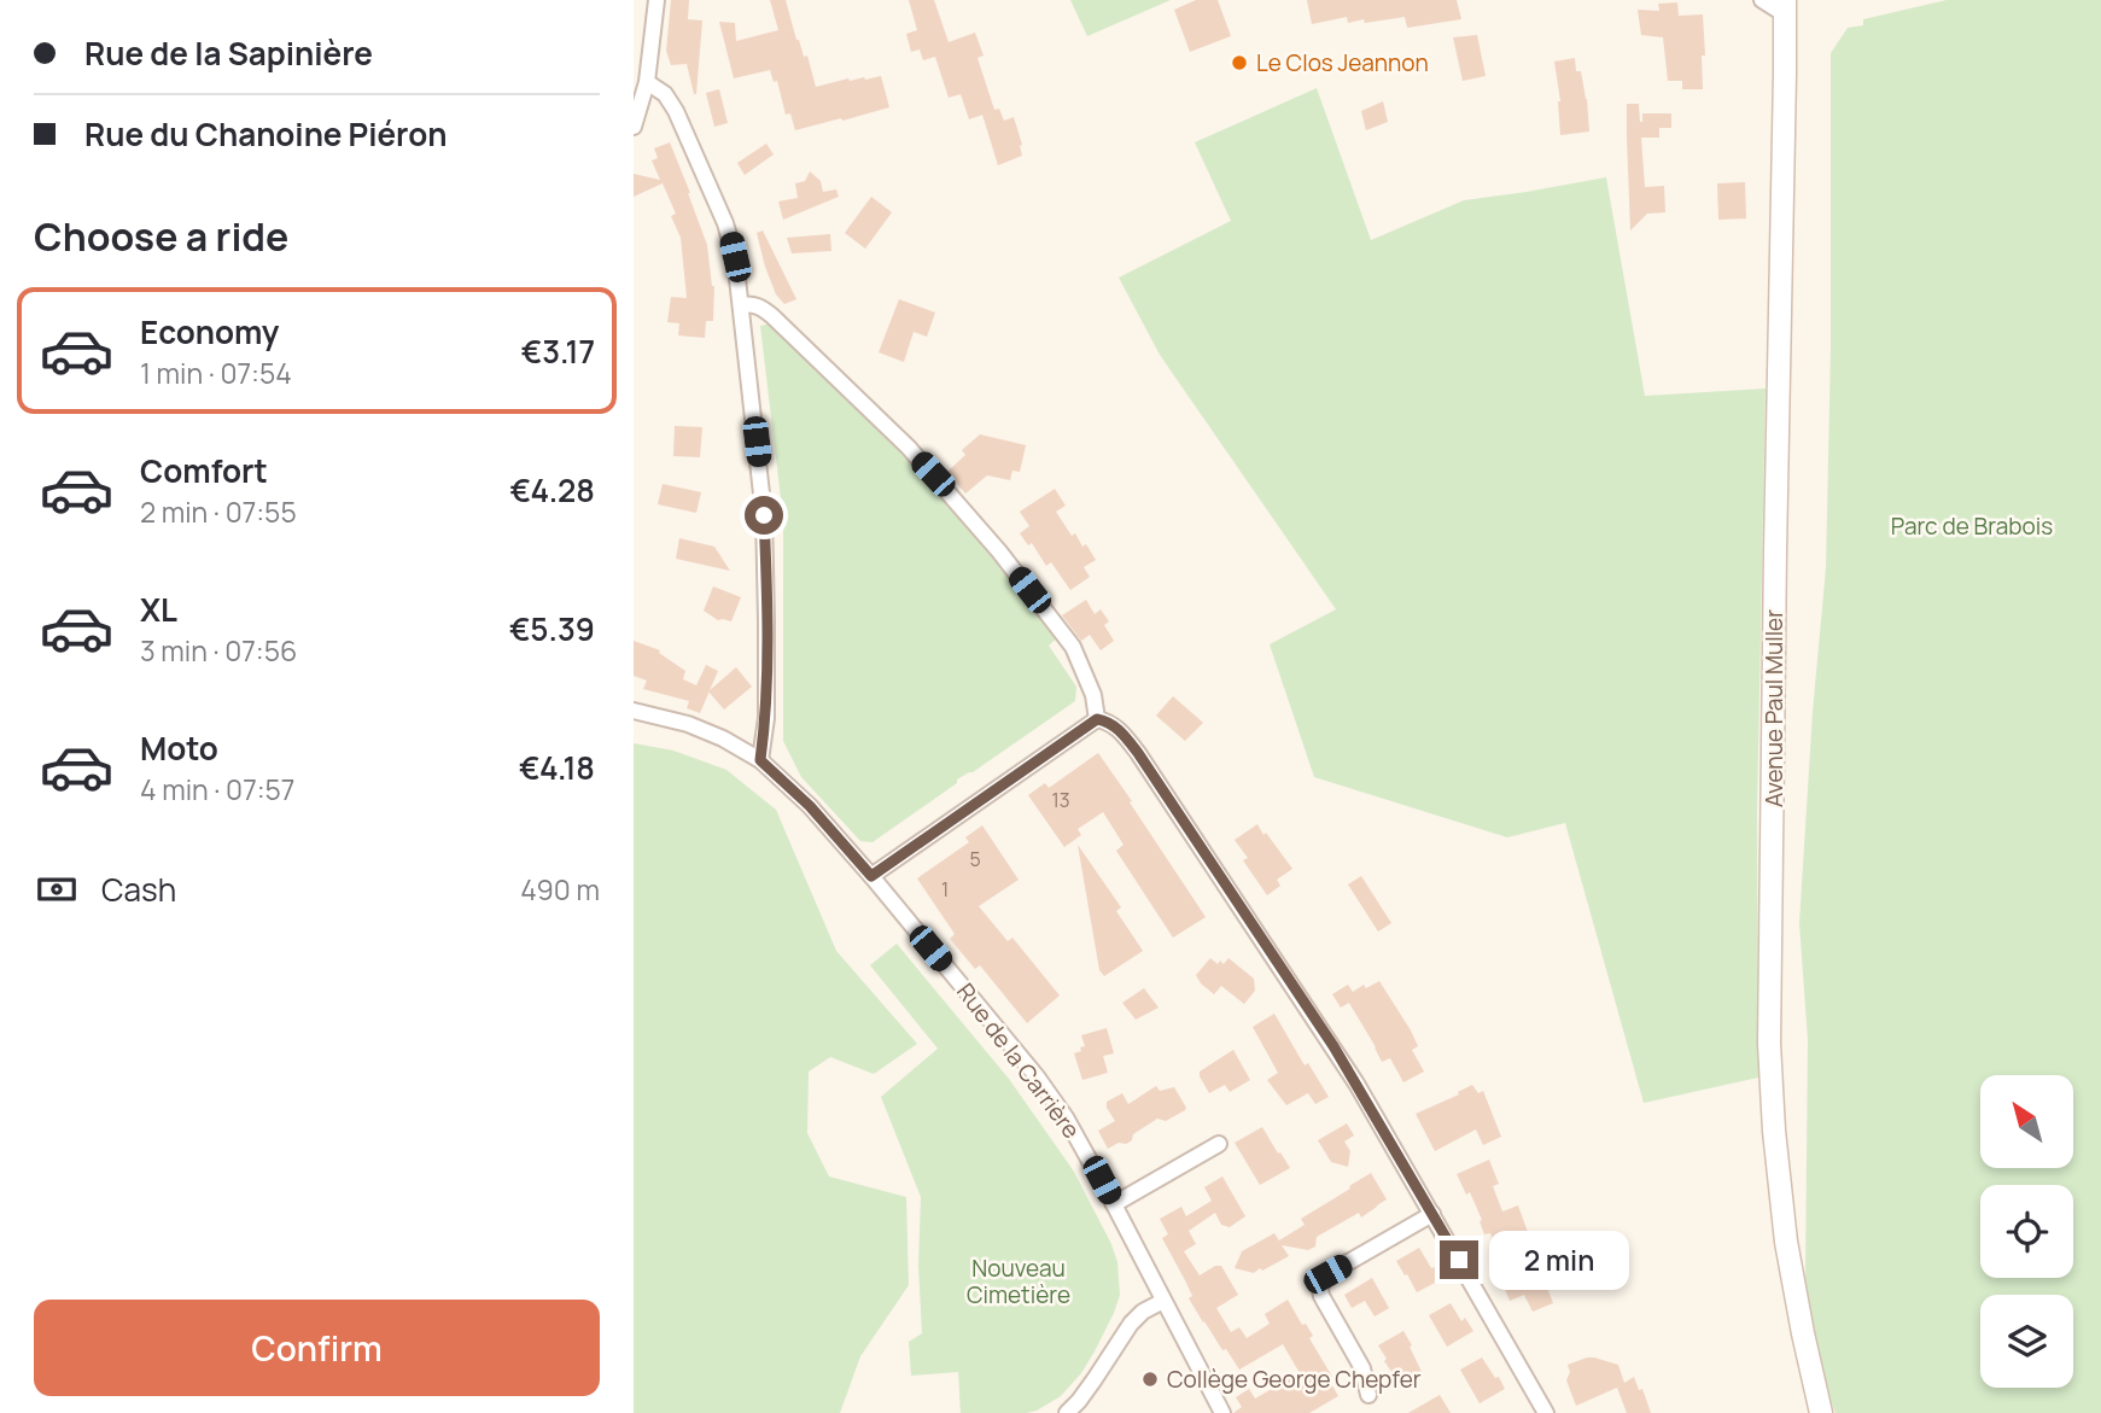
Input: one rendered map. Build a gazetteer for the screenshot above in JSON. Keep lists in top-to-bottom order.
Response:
{
  "streets": {
    "main road": ["Avenue Paul Muller"],
    "street": ["Rue de la Carrière"]
  },
  "parks": ["Parc de Brabois", "Nouveau Cimetière"],
  "places": ["Le Clos Jeannon", "Collège George Chepfer"],
  "house_numbers": ["13", "5", "1"],
  "north": "top left",
  "page": {
    "banner": ["Rue de la Sapinière", "Rue du Chanoine Piéron"],
    "heading": "Choose a ride",
    "list": [
      {
        "name": "Economy",
        "note": "1 min · 07:54",
        "value": "€3.17"
      },
      {
        "name": "Comfort",
        "note": "2 min · 07:55",
        "value": "€4.28"
      },
      {
        "name": "XL",
        "note": "3 min · 07:56",
        "value": "€5.39"
      },
      {
        "name": "Moto",
        "note": "4 min · 07:57",
        "value": "€4.18"
      }
    ],
    "pay": ["Cash", "490 m"],
    "bubble": "2 min",
    "buttons": "Confirm"
  }
}
